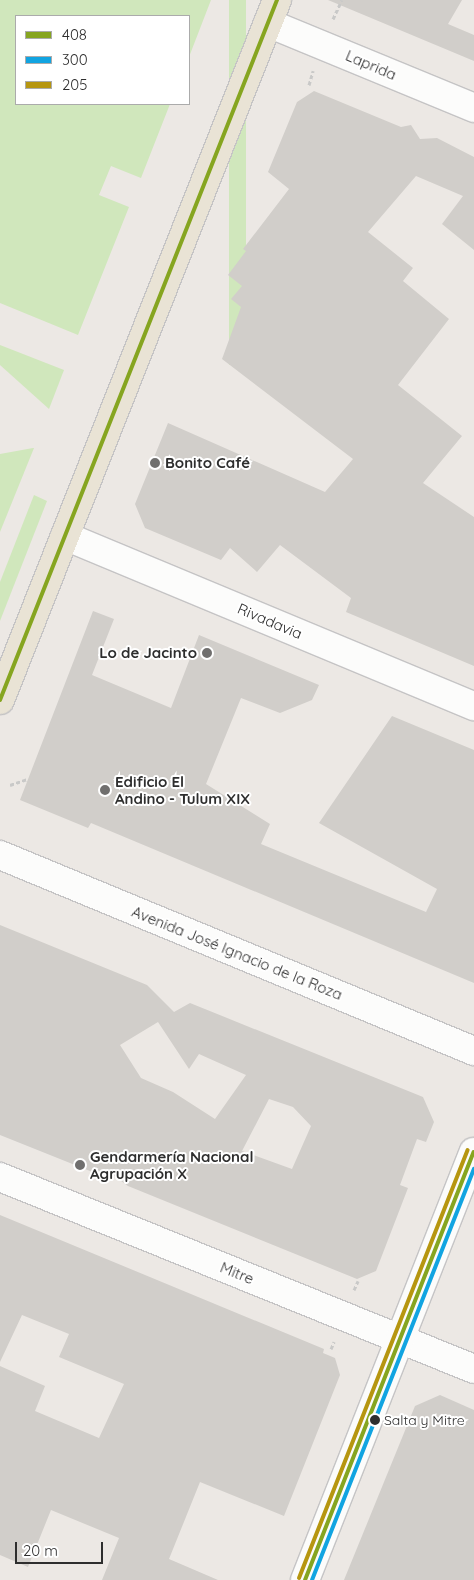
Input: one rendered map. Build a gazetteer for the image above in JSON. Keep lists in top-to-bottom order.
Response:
{
  "streets": {
    "street": [
      "Laprida",
      "Rivadavia",
      "Avenida José Ignacio de la Roza",
      "Mitre"
    ]
  },
  "places": [
    "Bonito Café",
    "Lo de Jacinto",
    "Edificio El Andino - Tulum XIX",
    "Gendarmería Nacional Agrupación X",
    "Salta y Mitre"
  ],
  "lines": ["transit line 408", "transit line 205", "transit line 300"],
  "legend": ["408", "300", "205"],
  "scale_bar": "20 m"
}
